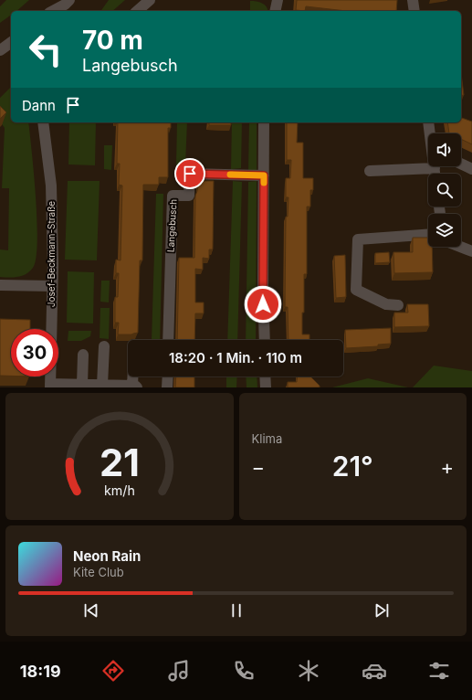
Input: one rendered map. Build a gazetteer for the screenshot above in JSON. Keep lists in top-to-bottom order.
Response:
{
  "streets": {
    "street": ["Langebusch", "Josef-Beckmann-Straße"]
  },
  "page": {
    "turn": ["70 m", "Langebusch"],
    "then": "Dann",
    "limit": "30",
    "trip": "18:20 · 1 Min. · 110 m",
    "tile": "Klima",
    "heat": ["−", "21°", "+"],
    "song": ["Neon Rain", "Kite Club"],
    "tabs": "18:19",
    "gauge": ["21", "km/h"]
  }
}
